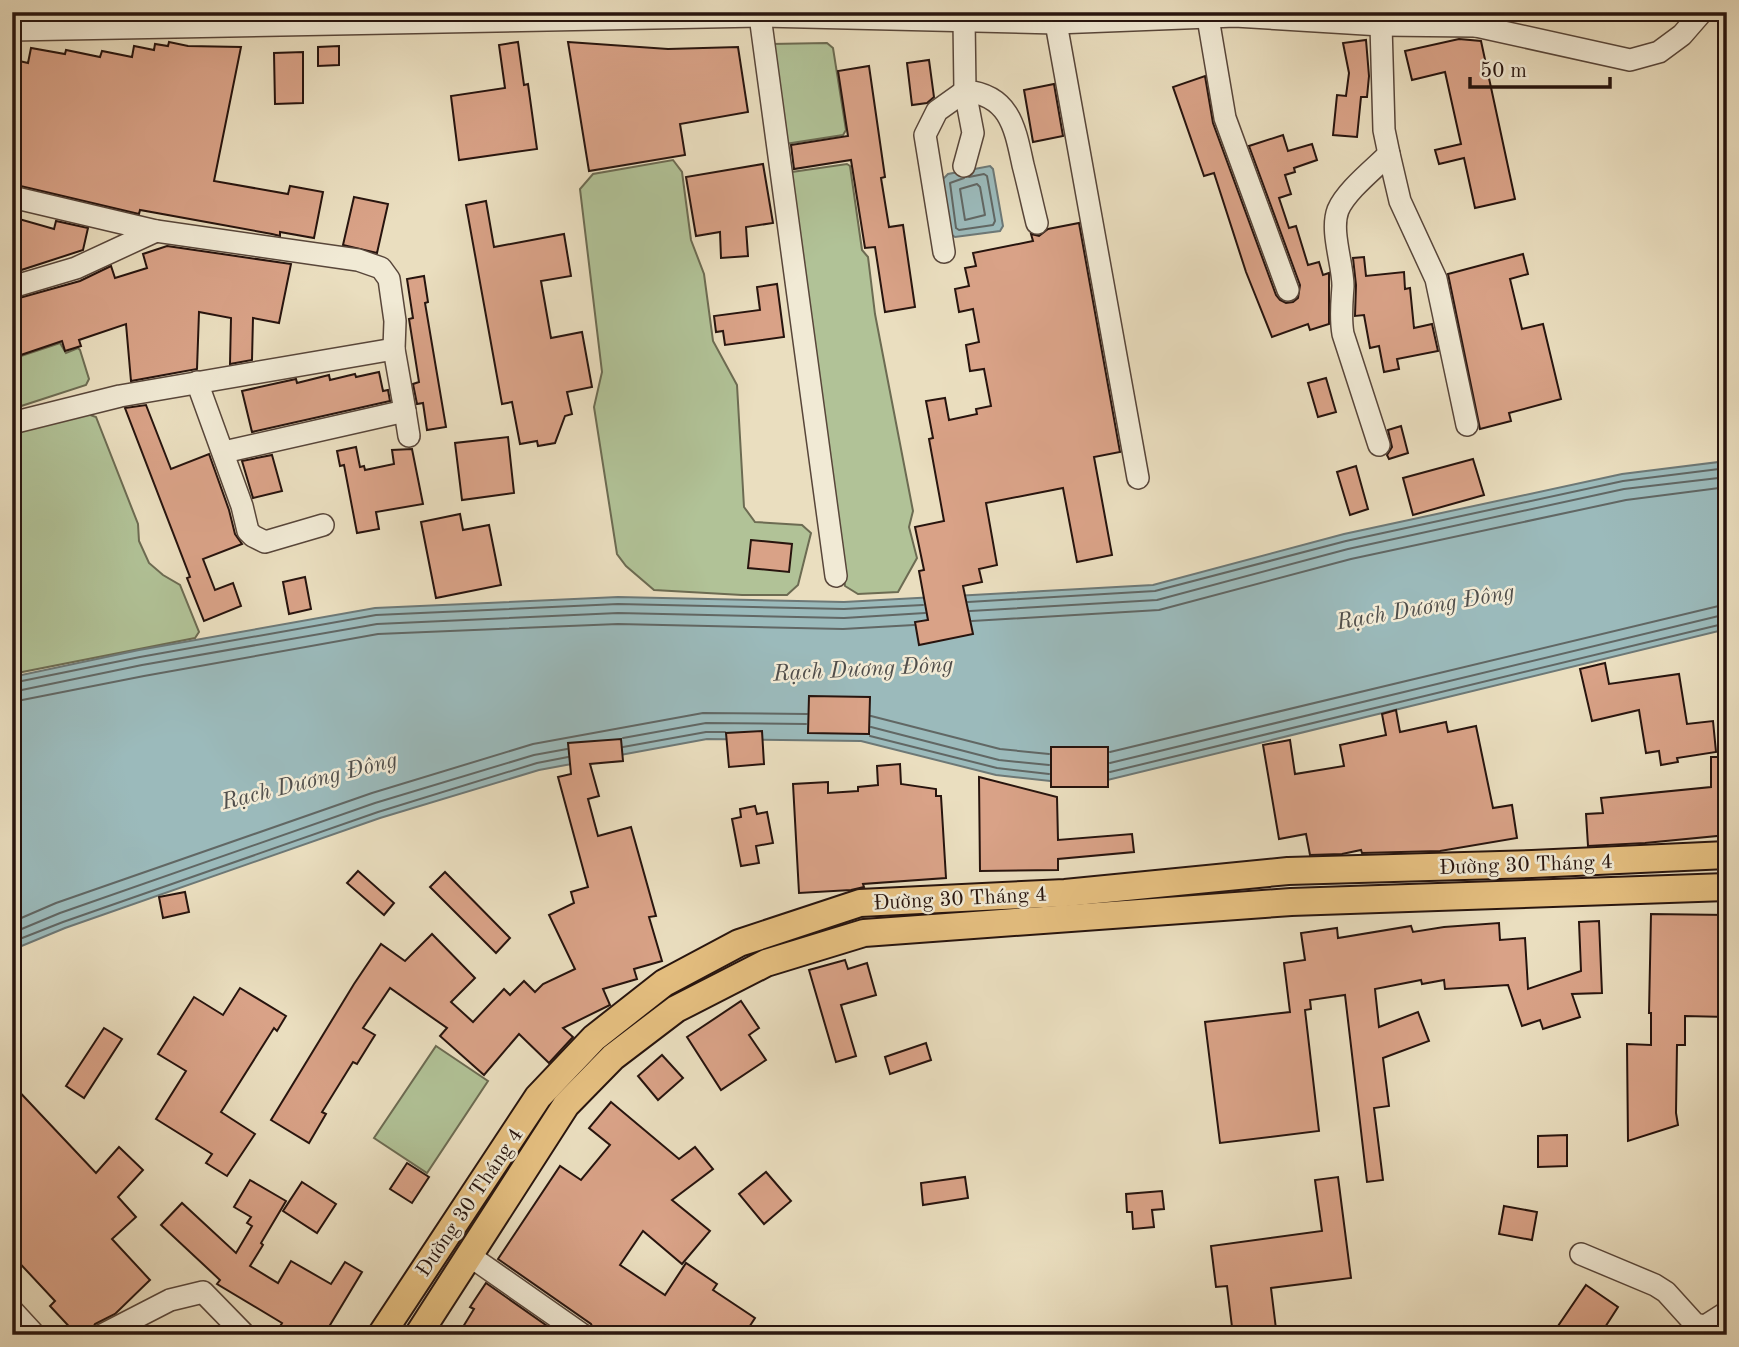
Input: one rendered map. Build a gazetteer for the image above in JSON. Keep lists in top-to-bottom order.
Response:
{
  "streets": {
    "main road": ["Đường 30 Tháng 4"]
  },
  "water": ["Rạch Dương Đông"],
  "scale_bar": "50 m"
}
